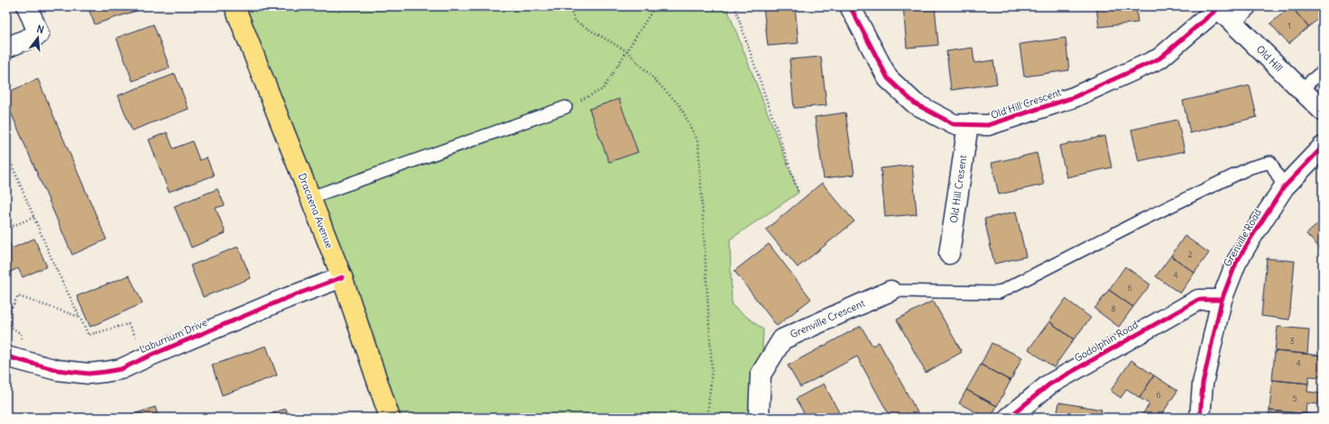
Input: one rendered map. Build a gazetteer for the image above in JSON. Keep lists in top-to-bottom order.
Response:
{
  "streets": {
    "main road": ["Dracaena Avenue"],
    "street": [
      "Old Hill",
      "Old Hill Crescent",
      "Old Hill Cresent",
      "Grenville Road",
      "Grenville Crescent",
      "Laburnum Drive",
      "Godolphin Road"
    ]
  },
  "crossings": [
    ["Old Hill", "Old Hill Crescent"],
    ["Old Hill Crescent", "Old Hill Cresent"],
    ["Dracaena Avenue", "Laburnum Drive"],
    ["Grenville Road", "Godolphin Road"]
  ],
  "house_numbers": [
    "1",
    "2",
    "4",
    "6",
    "8",
    "3",
    "4",
    "6",
    "5"
  ],
  "north": "top"
}
